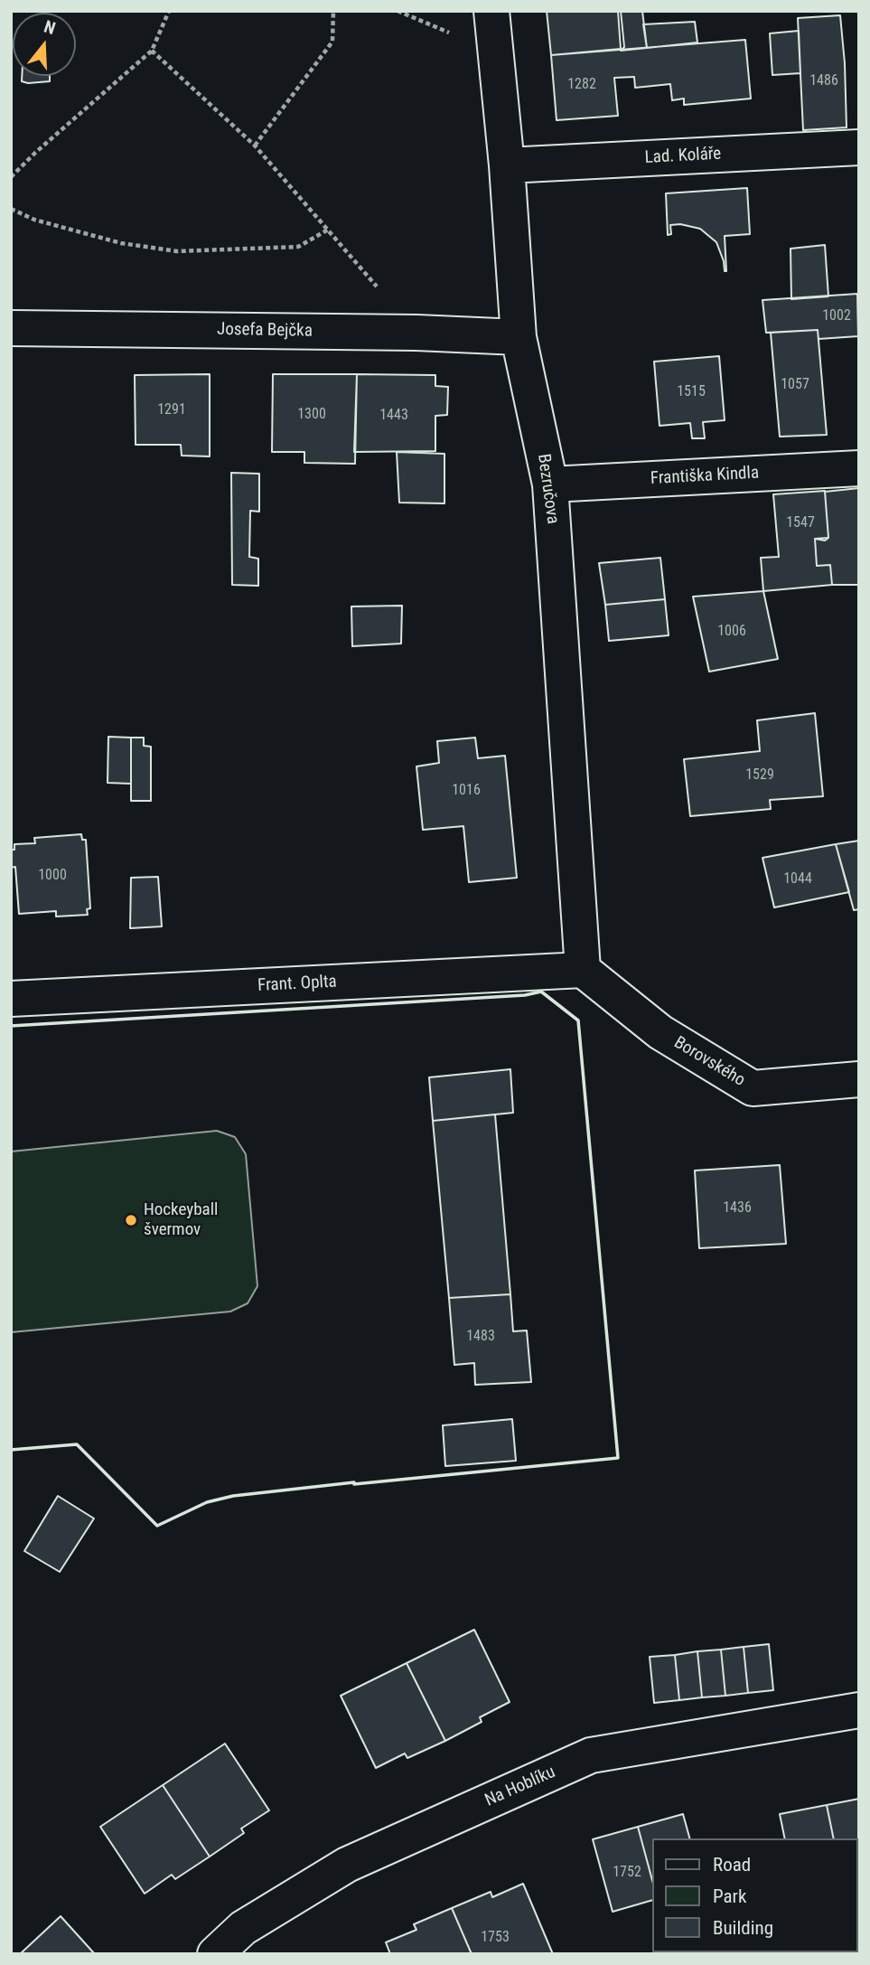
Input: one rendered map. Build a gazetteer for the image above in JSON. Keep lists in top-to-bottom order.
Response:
{
  "streets": {
    "street": [
      "Lad. Koláře",
      "Josefa Bejčka",
      "Františka Kindla",
      "Bezručova",
      "Frant. Oplta",
      "Borovského",
      "Na Hoblíku"
    ]
  },
  "crossings": [
    ["Lad. Koláře", "Bezručova"],
    ["Josefa Bejčka", "Bezručova"],
    ["Františka Kindla", "Bezručova"],
    ["Bezručova", "Frant. Oplta"],
    ["Bezručova", "Borovského"],
    ["Frant. Oplta", "Borovského"]
  ],
  "places": ["Hockeyball švermov"],
  "house_numbers": [
    "1486",
    "1282",
    "1002",
    "1057",
    "1515",
    "1291",
    "1300",
    "1443",
    "1547",
    "1006",
    "1529",
    "1016",
    "1000",
    "1044",
    "1436",
    "1483",
    "1752",
    "1753"
  ],
  "legend": ["Road", "Park", "Building"],
  "north": "top"
}
